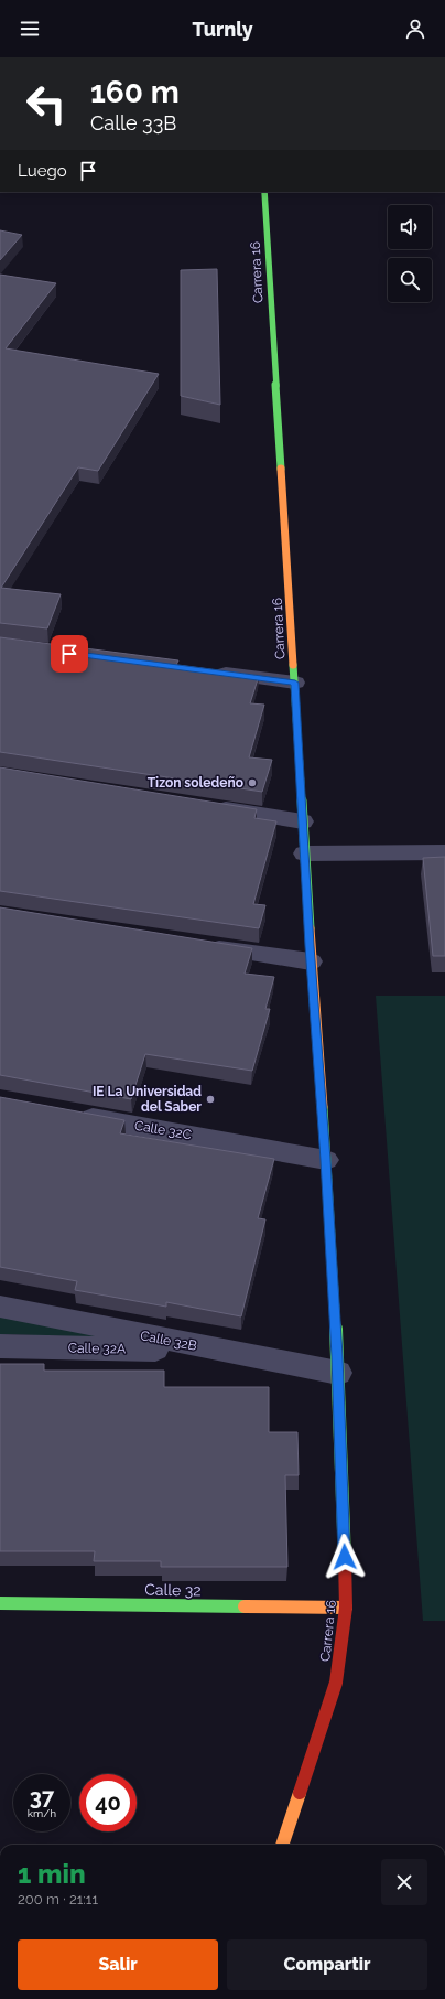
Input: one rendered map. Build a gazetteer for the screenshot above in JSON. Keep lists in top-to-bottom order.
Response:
{
  "streets": {
    "street": [
      "Carrera 16",
      "Calle 32C",
      "Calle 32B",
      "Calle 32A",
      "Calle 32"
    ]
  },
  "crossings": [
    ["Carrera 16", "Calle 32C"],
    ["Carrera 16", "Calle 32B"],
    ["Carrera 16", "Calle 32"],
    ["Calle 32B", "Calle 32A"]
  ],
  "places": ["Tizon soledeño", "IE La Universidad del Saber"],
  "page": {
    "header": "Turnly",
    "turn": ["160 m", "Calle 33B"],
    "then": "Luego",
    "speed": "37 km/h",
    "limit": "40",
    "heading": ["1 min", "200 m · 21:11"],
    "buttons": ["Salir", "Compartir"]
  }
}
